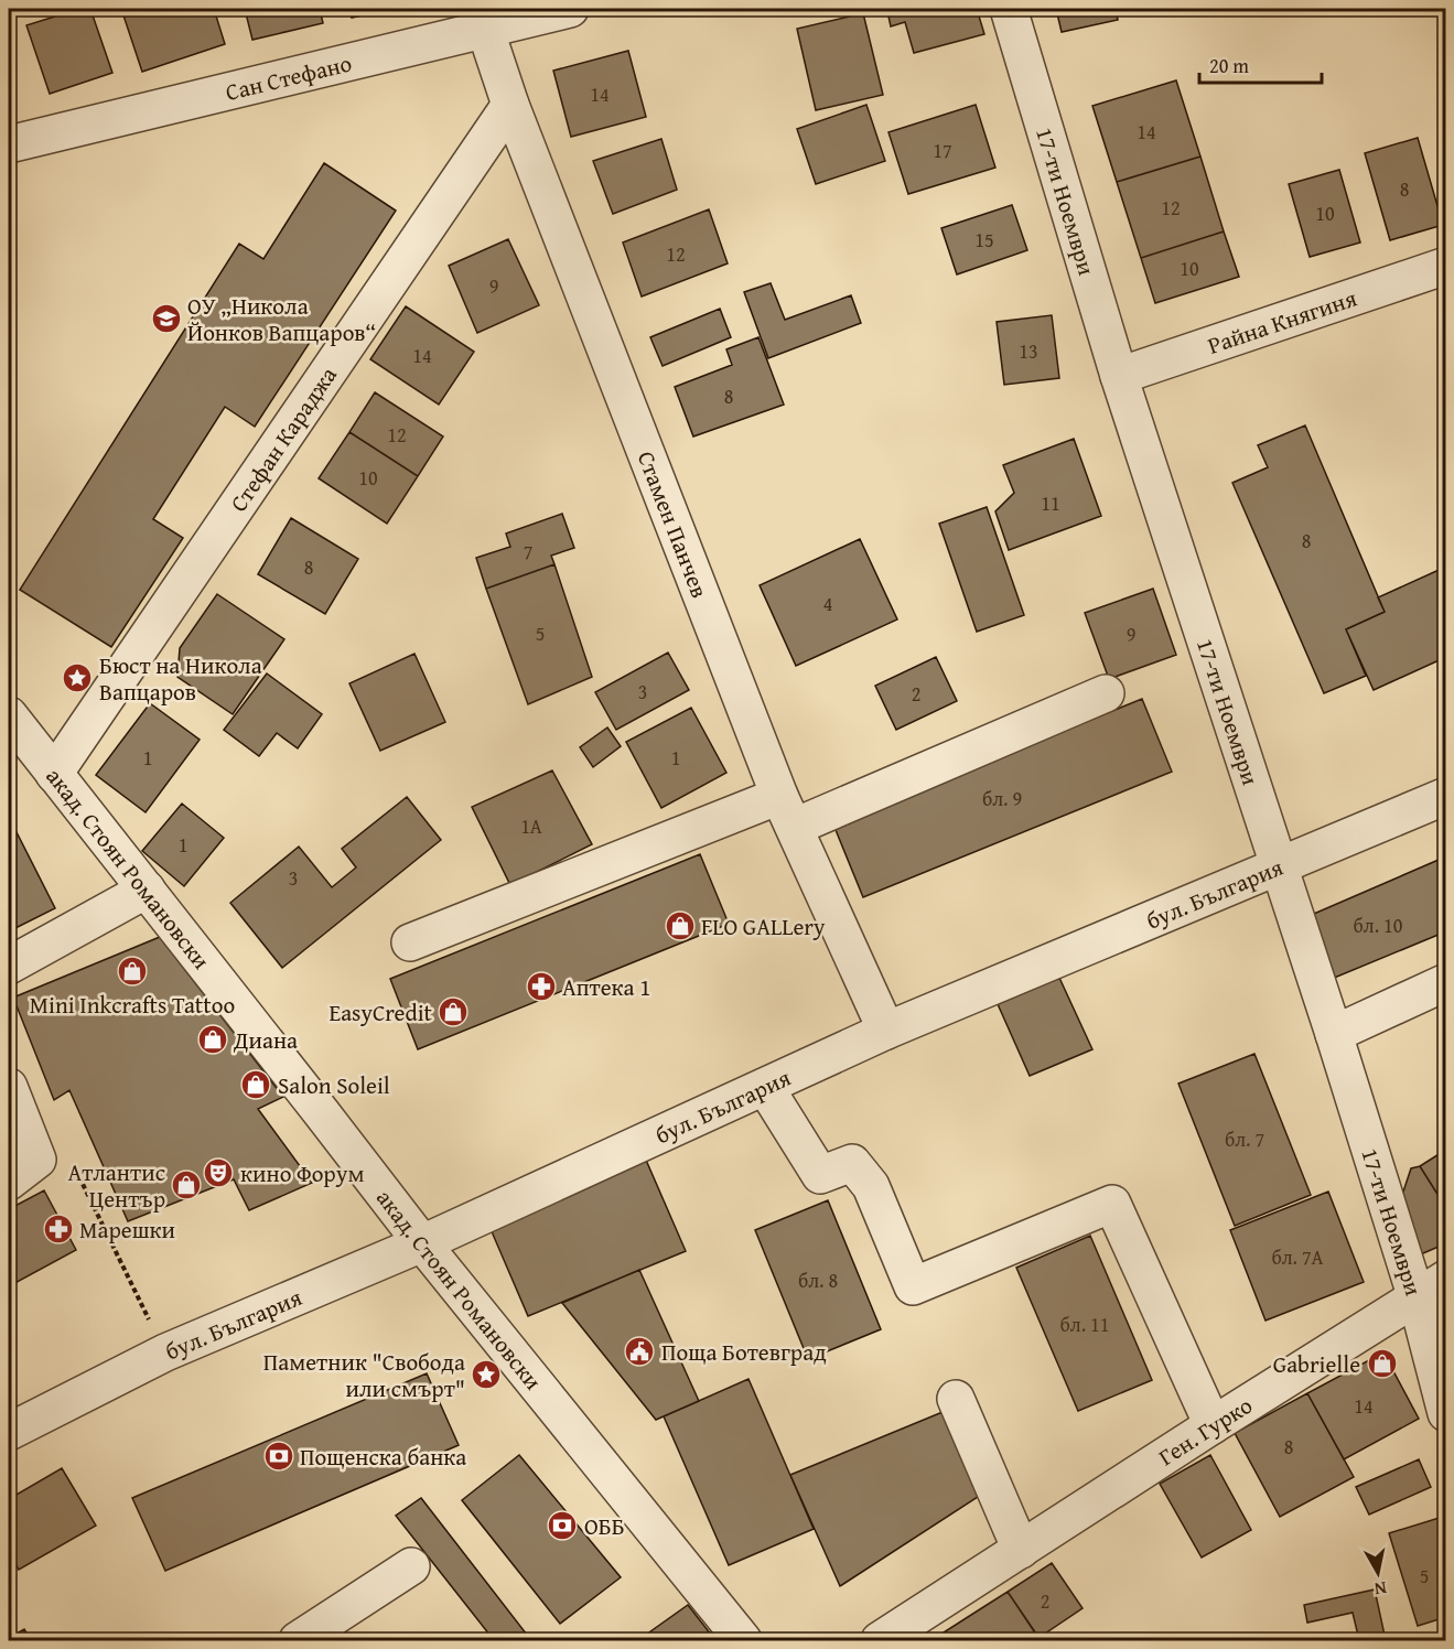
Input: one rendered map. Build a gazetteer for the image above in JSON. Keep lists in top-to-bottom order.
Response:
{
  "streets": {
    "street": [
      "Сан Стефано",
      "17-ти Ноември",
      "Райна Княгиня",
      "Стефан Караджа",
      "Стамен Панчев",
      "акад. Стоян Романовски",
      "бул. България",
      "Ген. Гурко"
    ]
  },
  "crossings": [
    ["Сан Стефано", "Стамен Панчев"],
    ["17-ти Ноември", "Райна Княгиня"],
    ["17-ти Ноември", "бул. България"],
    ["17-ти Ноември", "Ген. Гурко"],
    ["Стефан Караджа", "Стамен Панчев"],
    ["Стефан Караджа", "акад. Стоян Романовски"],
    ["Стамен Панчев", "бул. България"],
    ["акад. Стоян Романовски", "бул. България"]
  ],
  "places": {
    "school or university": ["ОУ „Никола Йонков Вапцаров“"],
    "place": ["Бюст на Никола Вапцаров", "Паметник \"Свобода или смърт\""],
    "shop": [
      "FLO GALLery",
      "Mini Inkcrafts Tattoo",
      "EasyCredit",
      "Диана",
      "Salon Soleil",
      "Атлантис Център",
      "Gabrielle"
    ],
    "pharmacy": ["Аптека 1", "Марешки"],
    "theatre": ["кино Форум"],
    "public building": ["Поща Ботевград"],
    "bank": ["Пощенска банка", "ОББ"]
  },
  "house_numbers": [
    "14",
    "14",
    "17",
    "8",
    "12",
    "10",
    "15",
    "12",
    "10",
    "9",
    "13",
    "14",
    "8",
    "12",
    "10",
    "11",
    "8",
    "7",
    "8",
    "4",
    "5",
    "9",
    "3",
    "2",
    "1",
    "1",
    "бл. 9",
    "1А",
    "1",
    "3",
    "бл. 10",
    "бл. 7",
    "бл. 7А",
    "бл. 8",
    "бл. 11",
    "14",
    "8",
    "5",
    "2"
  ],
  "scale_bar": "20 m",
  "north": "bottom"
}
